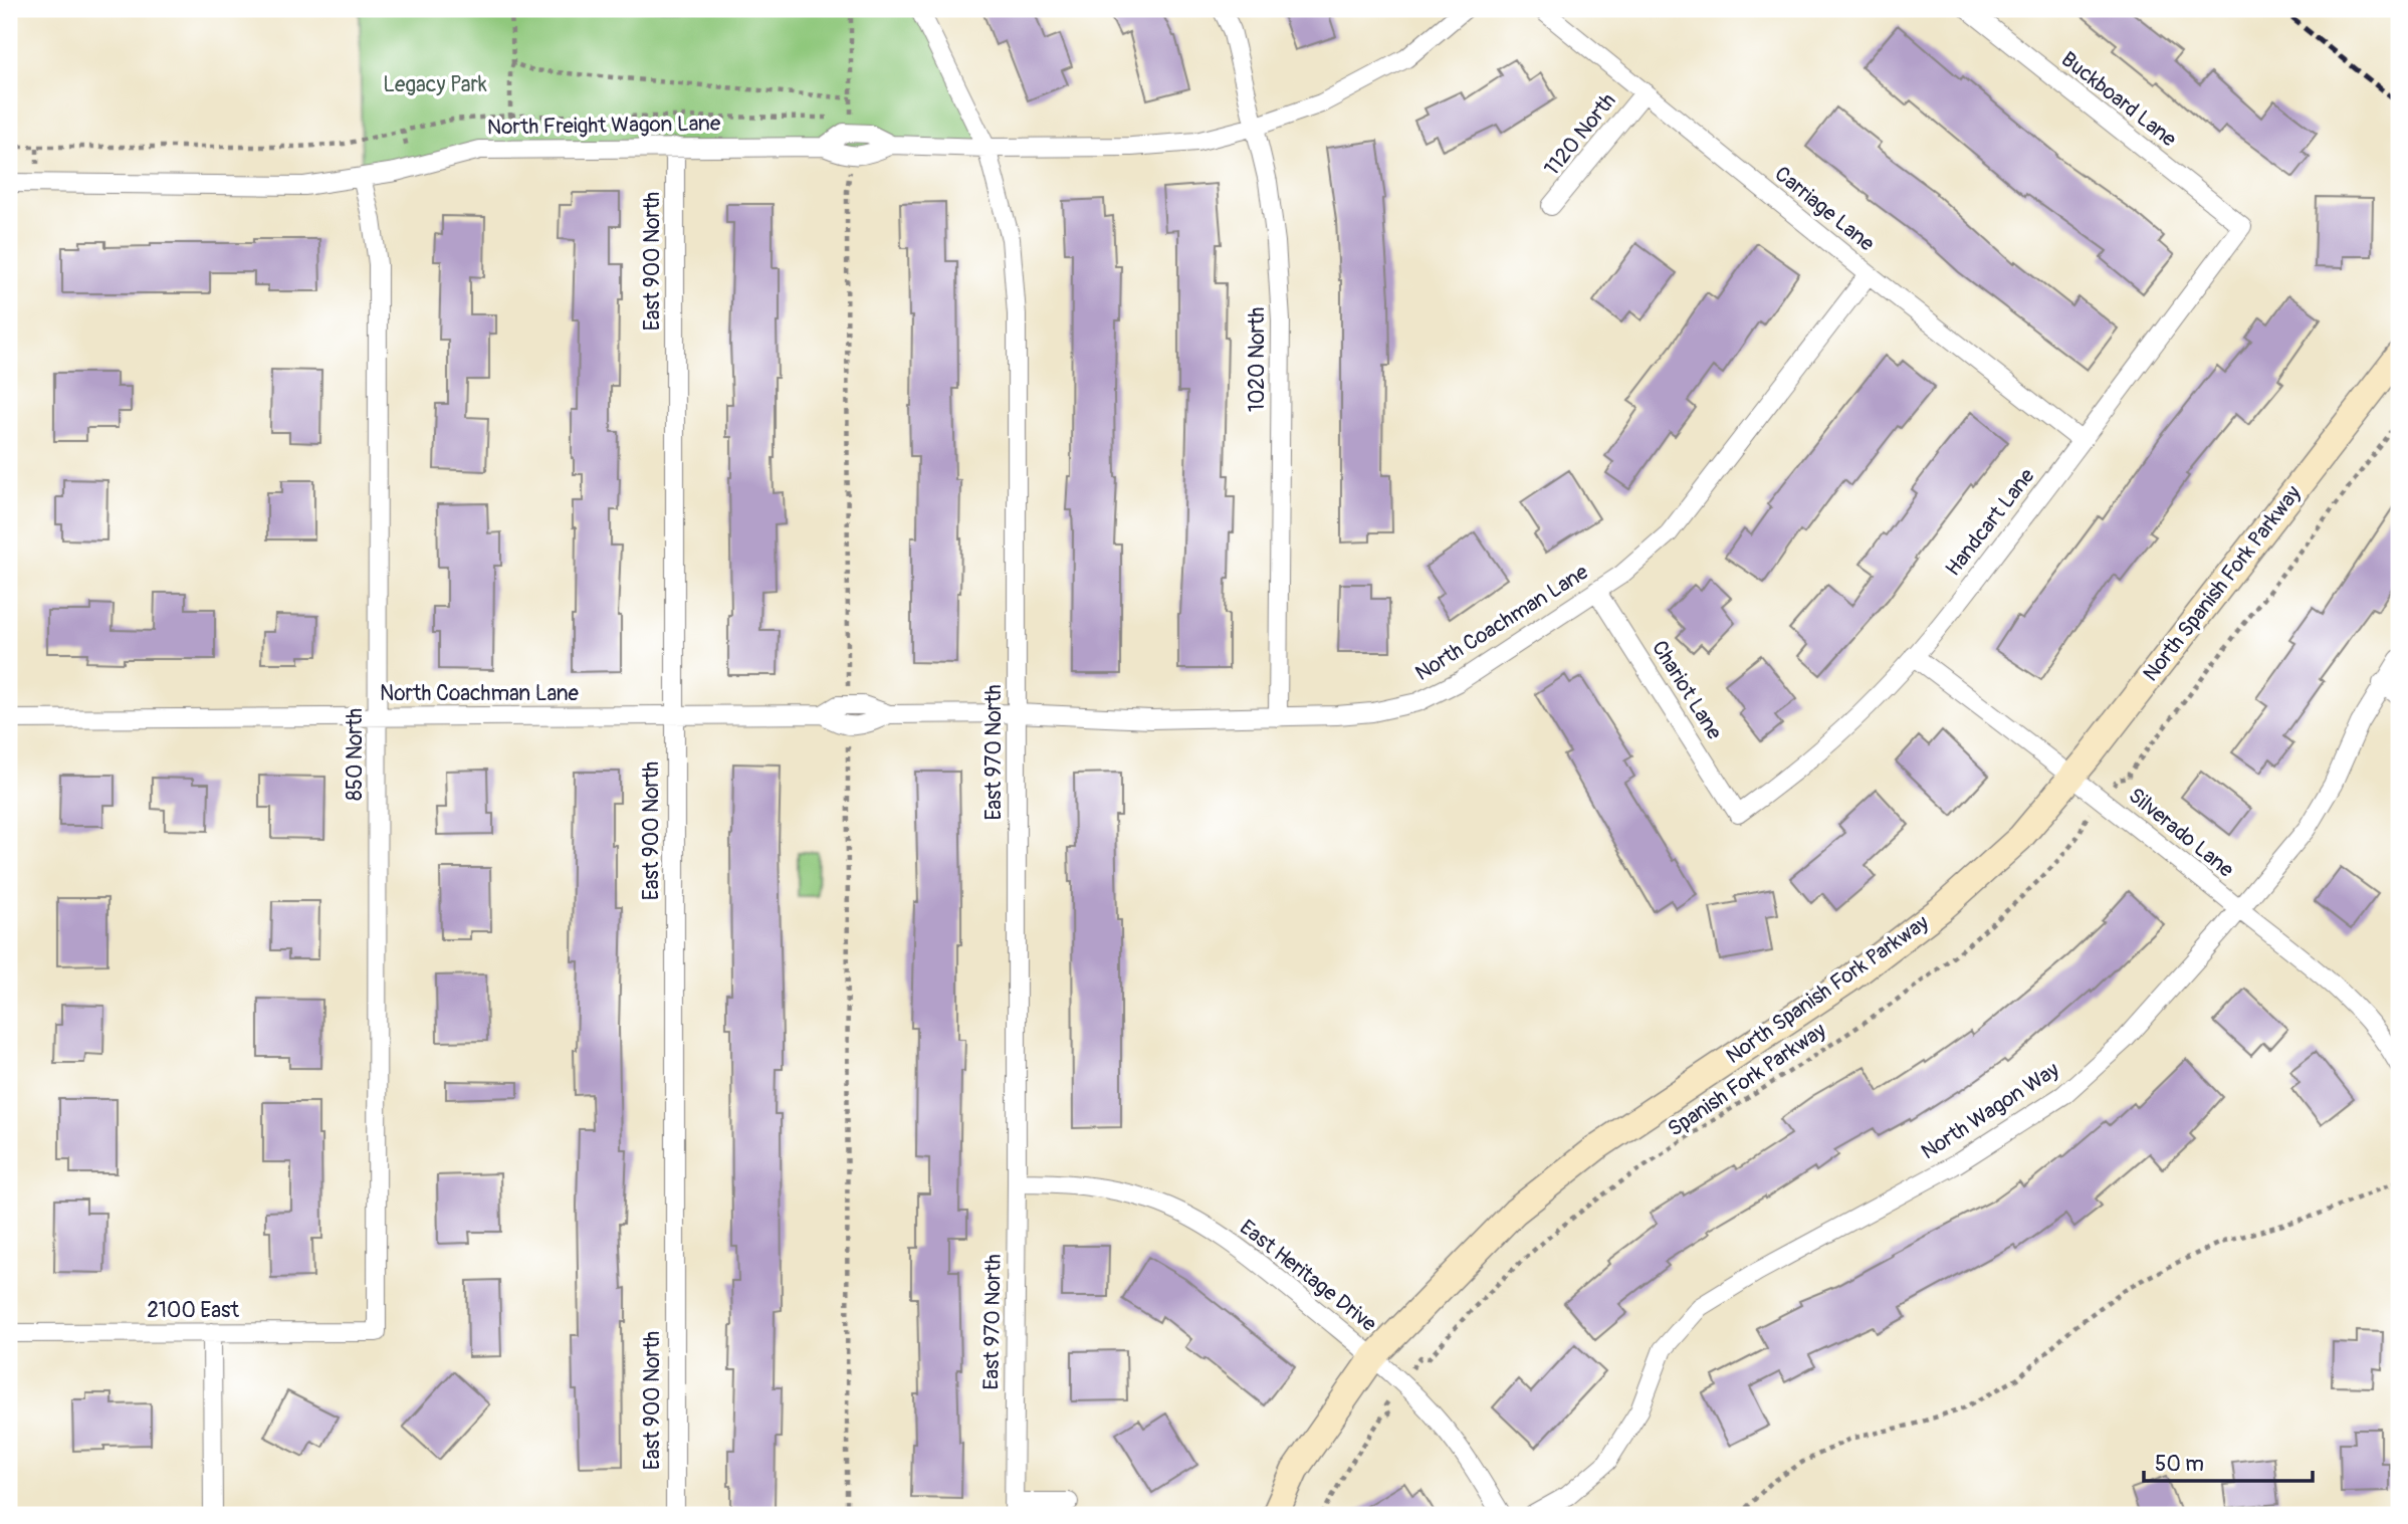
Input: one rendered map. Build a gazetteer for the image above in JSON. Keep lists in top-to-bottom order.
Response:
{
  "streets": {
    "street": [
      "Buckboard Lane",
      "North Freight Wagon Lane",
      "1120 North",
      "Carriage Lane",
      "East 900 North",
      "1020 North",
      "Handcart Lane",
      "North Spanish Fork Parkway",
      "North Coachman Lane",
      "Chariot Lane",
      "East 970 North",
      "850 North",
      "Silverado Lane",
      "North Wagon Way",
      "East Heritage Drive",
      "2100 East"
    ],
    "path": ["Spanish Fork Parkway"]
  },
  "crossings": [
    ["Buckboard Lane", "Handcart Lane"],
    ["North Freight Wagon Lane", "East 900 North"],
    ["North Freight Wagon Lane", "1020 North"],
    ["North Freight Wagon Lane", "East 970 North"],
    ["North Freight Wagon Lane", "850 North"],
    ["1120 North", "Carriage Lane"],
    ["Carriage Lane", "Handcart Lane"],
    ["Carriage Lane", "North Coachman Lane"],
    ["East 900 North", "North Coachman Lane"],
    ["1020 North", "North Coachman Lane"],
    ["Handcart Lane", "Chariot Lane"],
    ["Handcart Lane", "Silverado Lane"],
    ["North Spanish Fork Parkway", "Silverado Lane"],
    ["North Spanish Fork Parkway", "East Heritage Drive"],
    ["North Coachman Lane", "Chariot Lane"],
    ["North Coachman Lane", "East 970 North"],
    ["North Coachman Lane", "850 North"],
    ["East 970 North", "East Heritage Drive"],
    ["850 North", "2100 East"],
    ["Silverado Lane", "North Wagon Way"]
  ],
  "parks": ["Legacy Park"],
  "scale_bar": "50 m"
}
